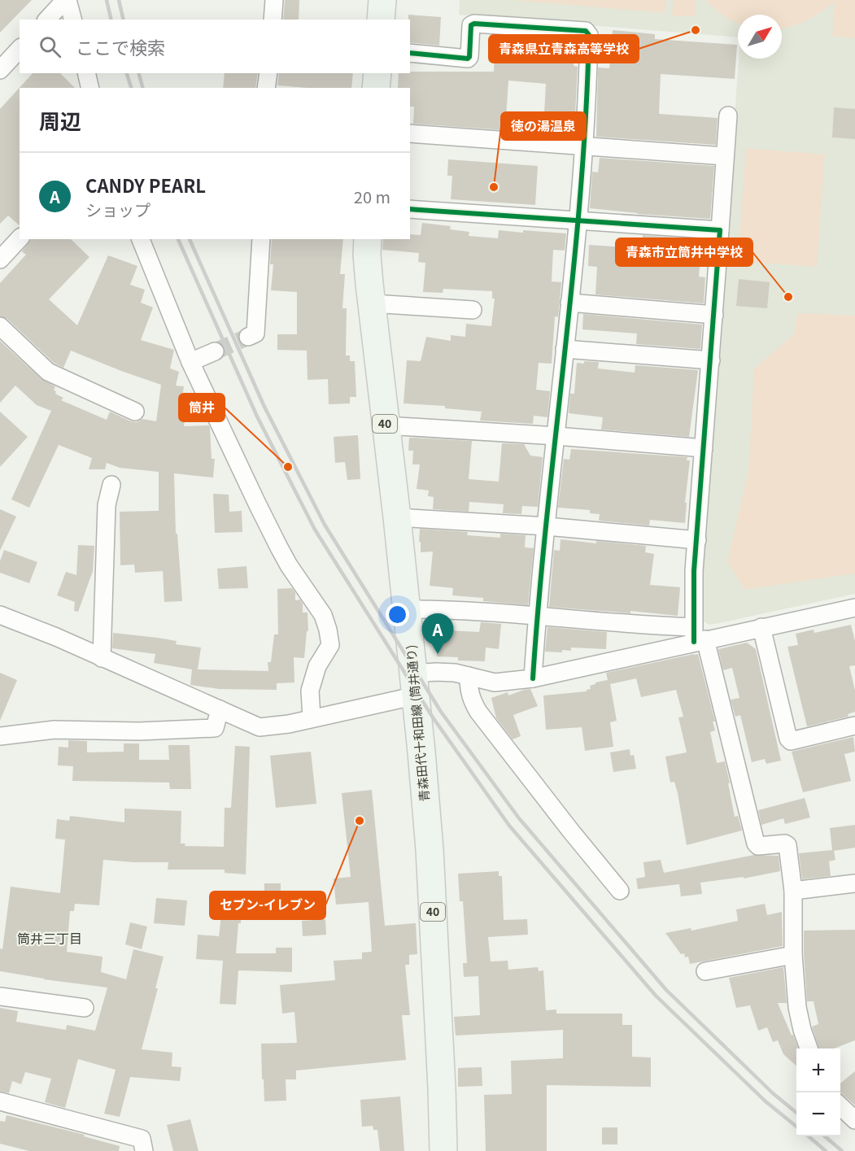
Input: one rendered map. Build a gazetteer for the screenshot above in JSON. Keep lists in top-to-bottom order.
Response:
{
  "streets": {
    "main road": ["40", "青森田代十和田線 (筒井通り)"]
  },
  "districts": ["筒井三丁目"],
  "places": [
    "青森県立青森高等学校",
    "徳の湯温泉",
    "青森市立筒井中学校",
    "筒井",
    "セブン-イレブン"
  ],
  "north": "top right",
  "page": {
    "search": "ここで検索",
    "heading": "周辺",
    "list": [
      {
        "mark": "A",
        "name": "CANDY PEARL",
        "note": "ショップ",
        "value": "20 m"
      }
    ],
    "pins": "A",
    "map_buttons": ["+", "−"]
  }
}
